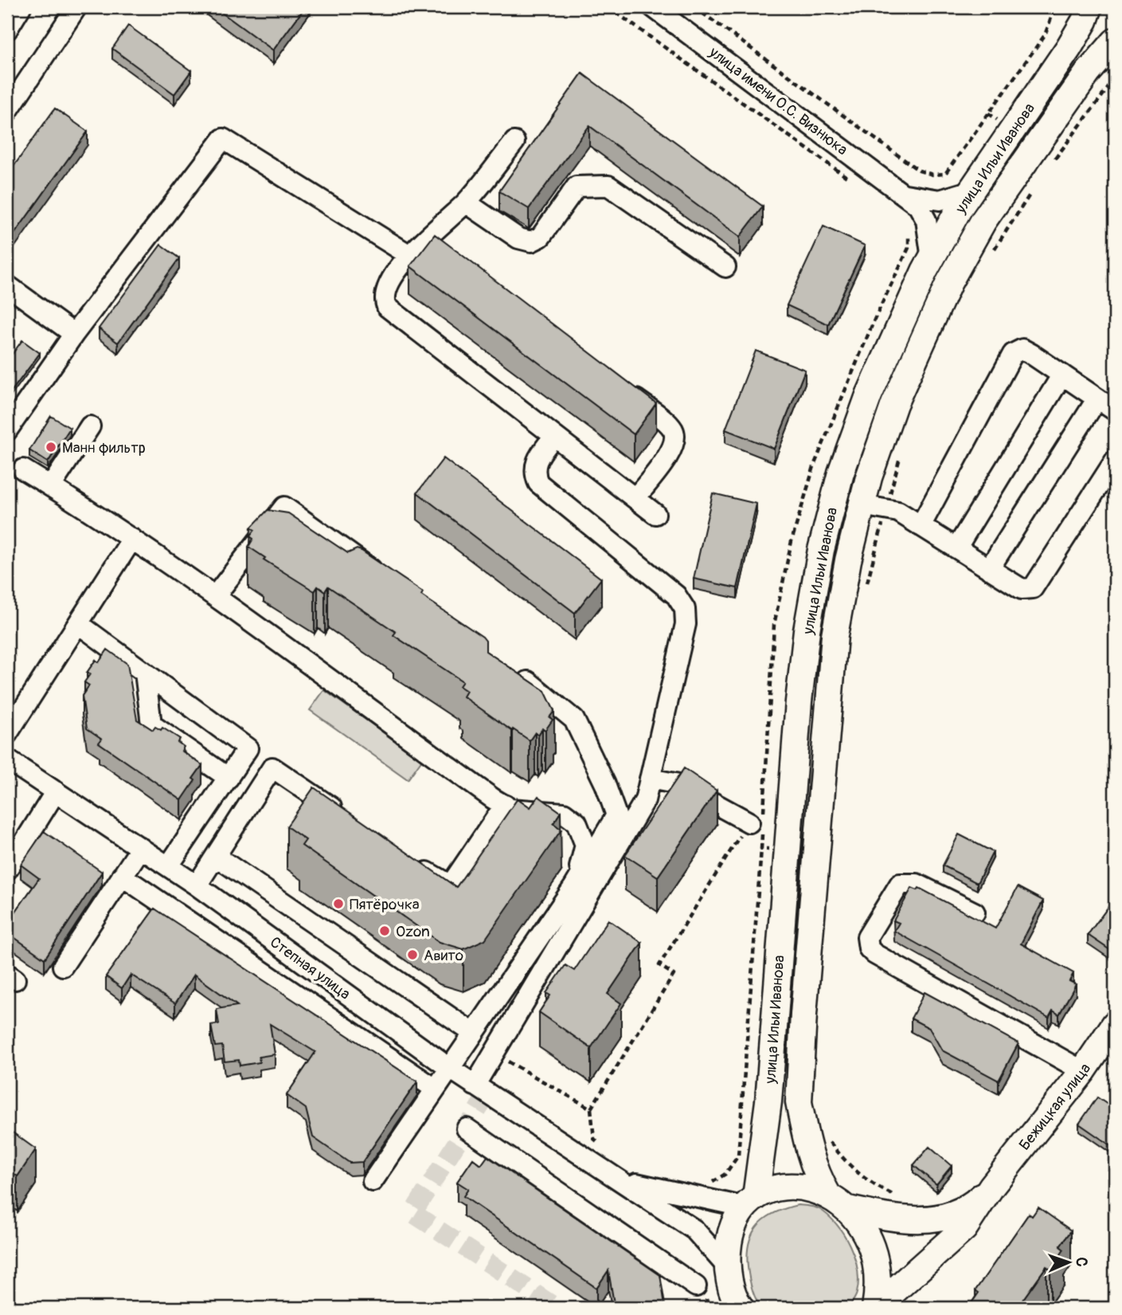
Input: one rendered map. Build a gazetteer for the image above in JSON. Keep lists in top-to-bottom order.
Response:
{
  "streets": {
    "main road": ["улица Ильи Иванова", "Бежицкая улица"],
    "street": ["улица имени О.С. Визнюка", "Степная улица"]
  },
  "crossings": [
    ["улица имени О.С. Визнюка", "улица Ильи Иванова"]
  ],
  "places": [
    "Манн фильтр",
    "Пятёрочка",
    "Ozon",
    "Авито"
  ],
  "north": "right"
}
